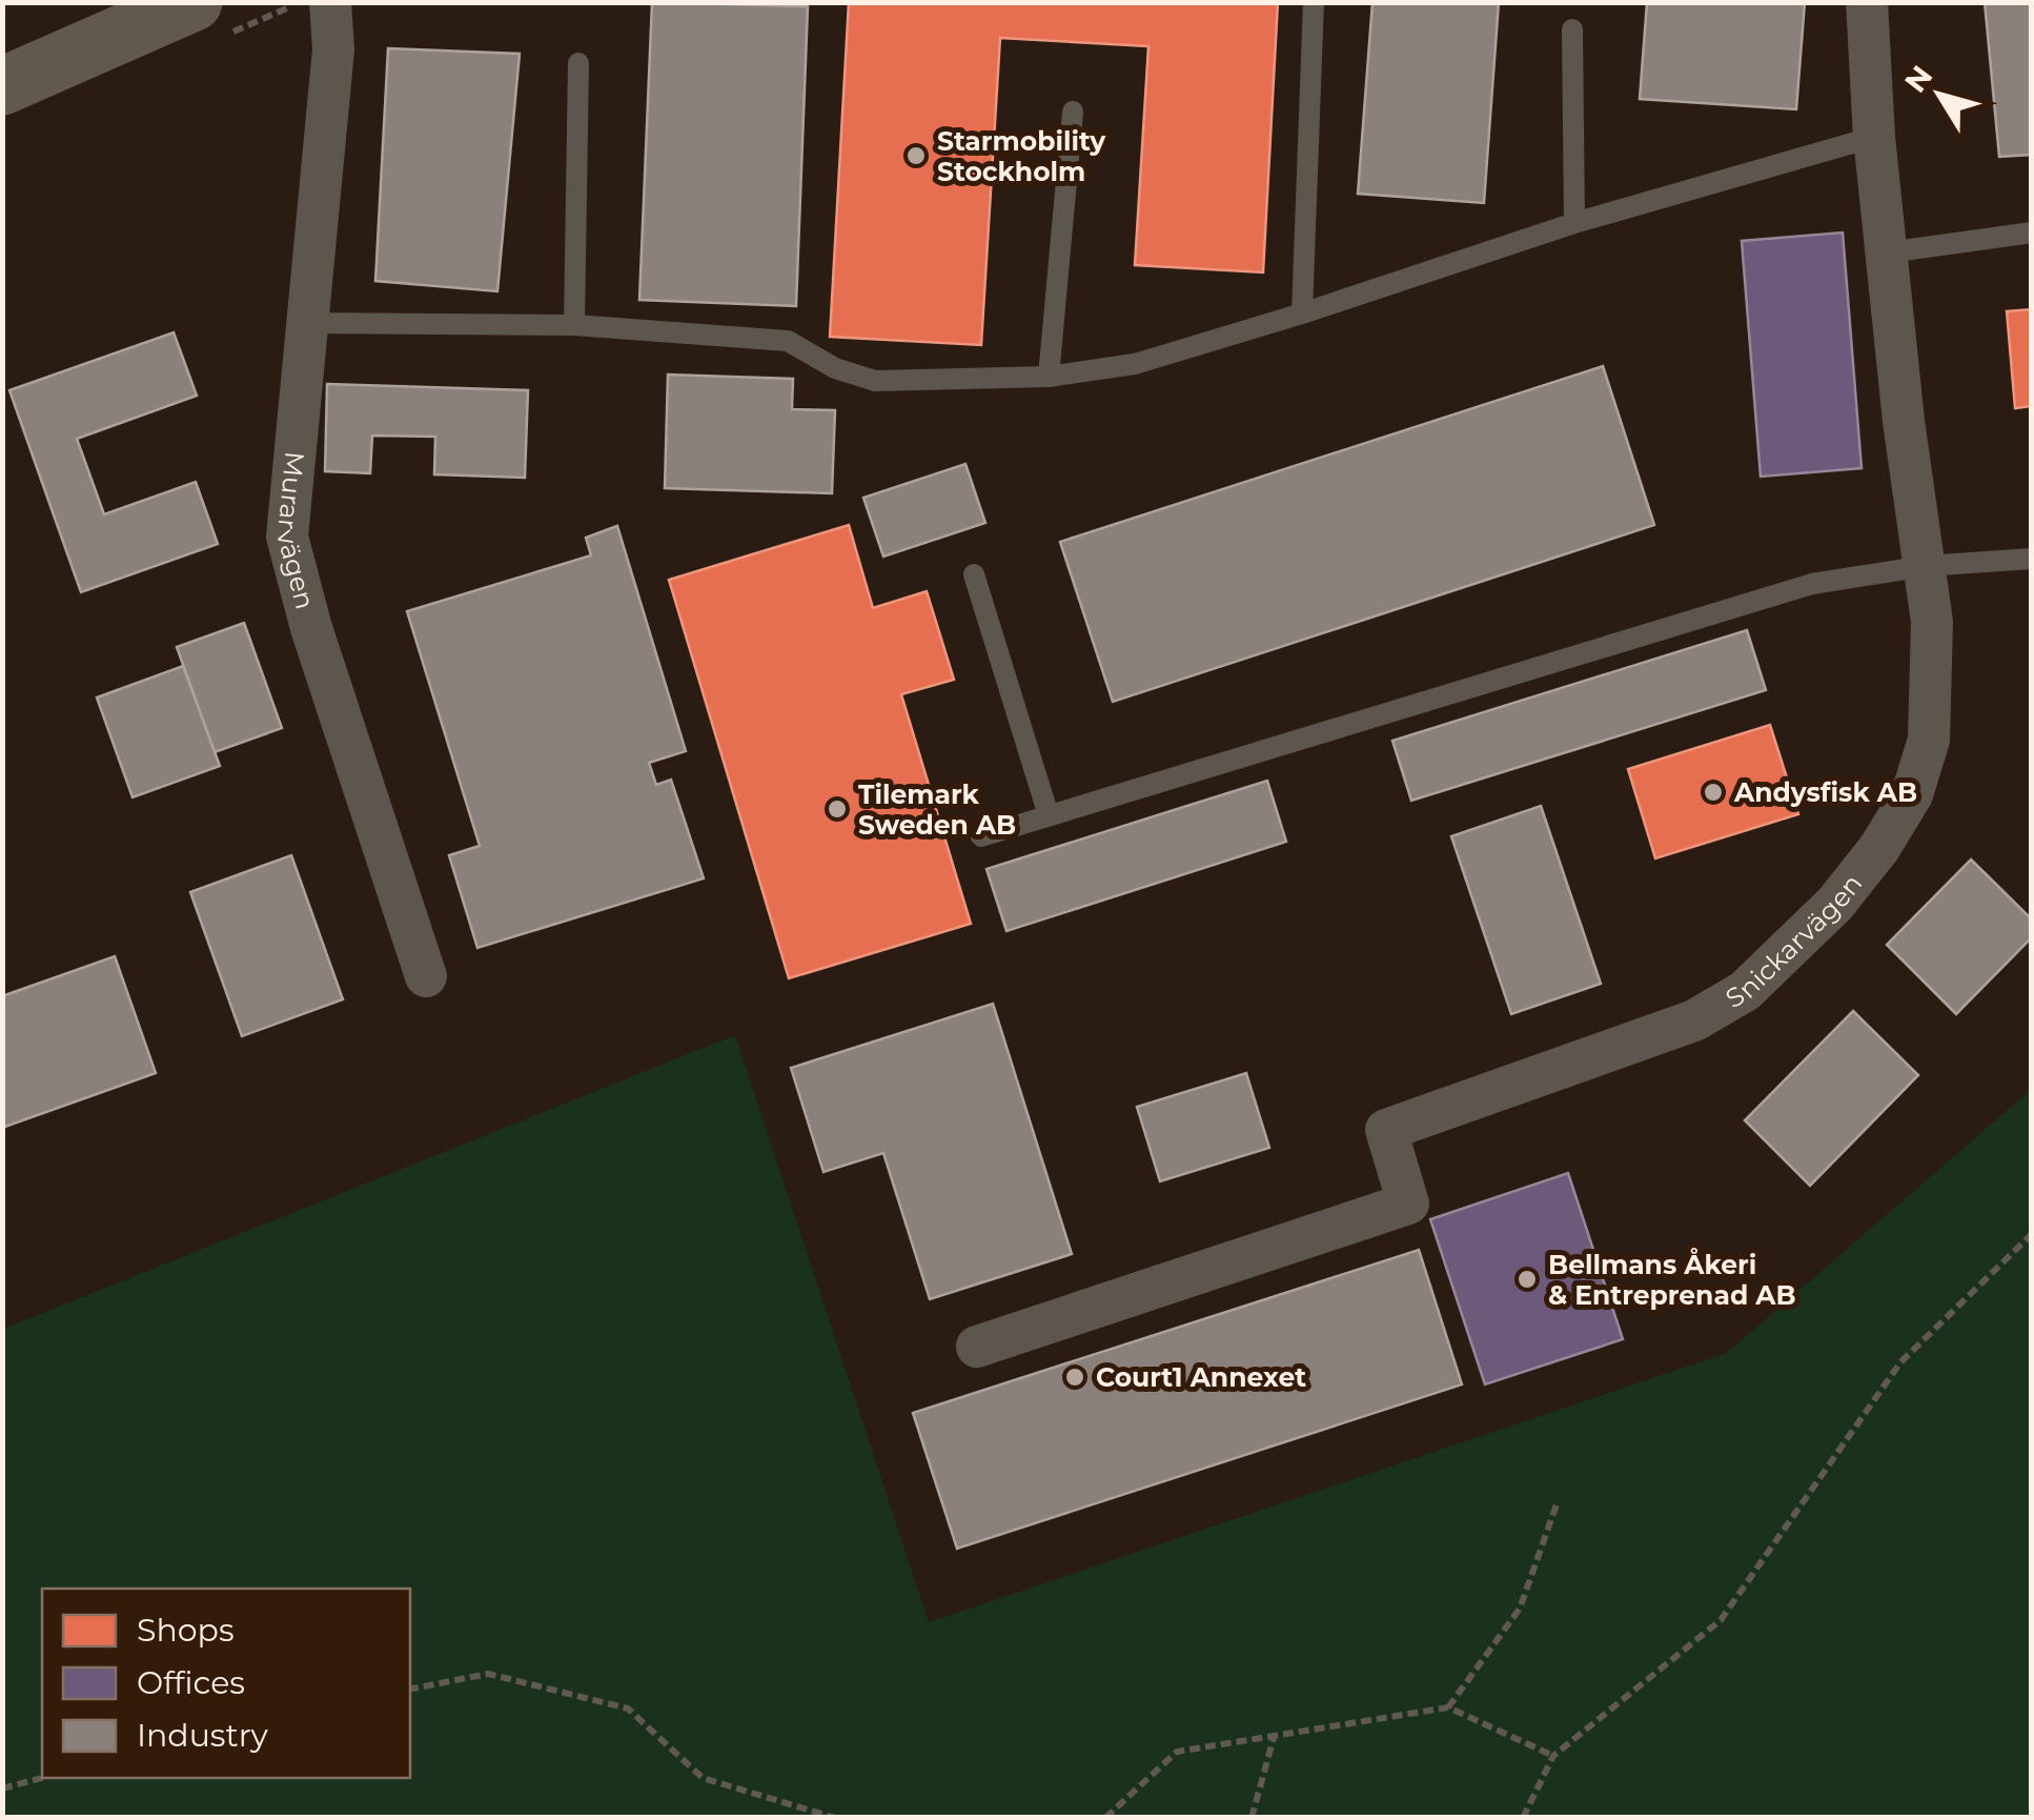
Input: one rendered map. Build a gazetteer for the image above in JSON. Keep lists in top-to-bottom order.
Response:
{
  "streets": {
    "street": ["Murarvägen", "Snickarvägen"]
  },
  "places": [
    "Starmobility Stockholm",
    "Andysfisk AB",
    "Tilemark Sweden AB",
    "Bellmans Åkeri & Entreprenad AB",
    "Court1 Annexet"
  ],
  "legend": ["Shops", "Offices", "Industry"],
  "north": "top left"
}
